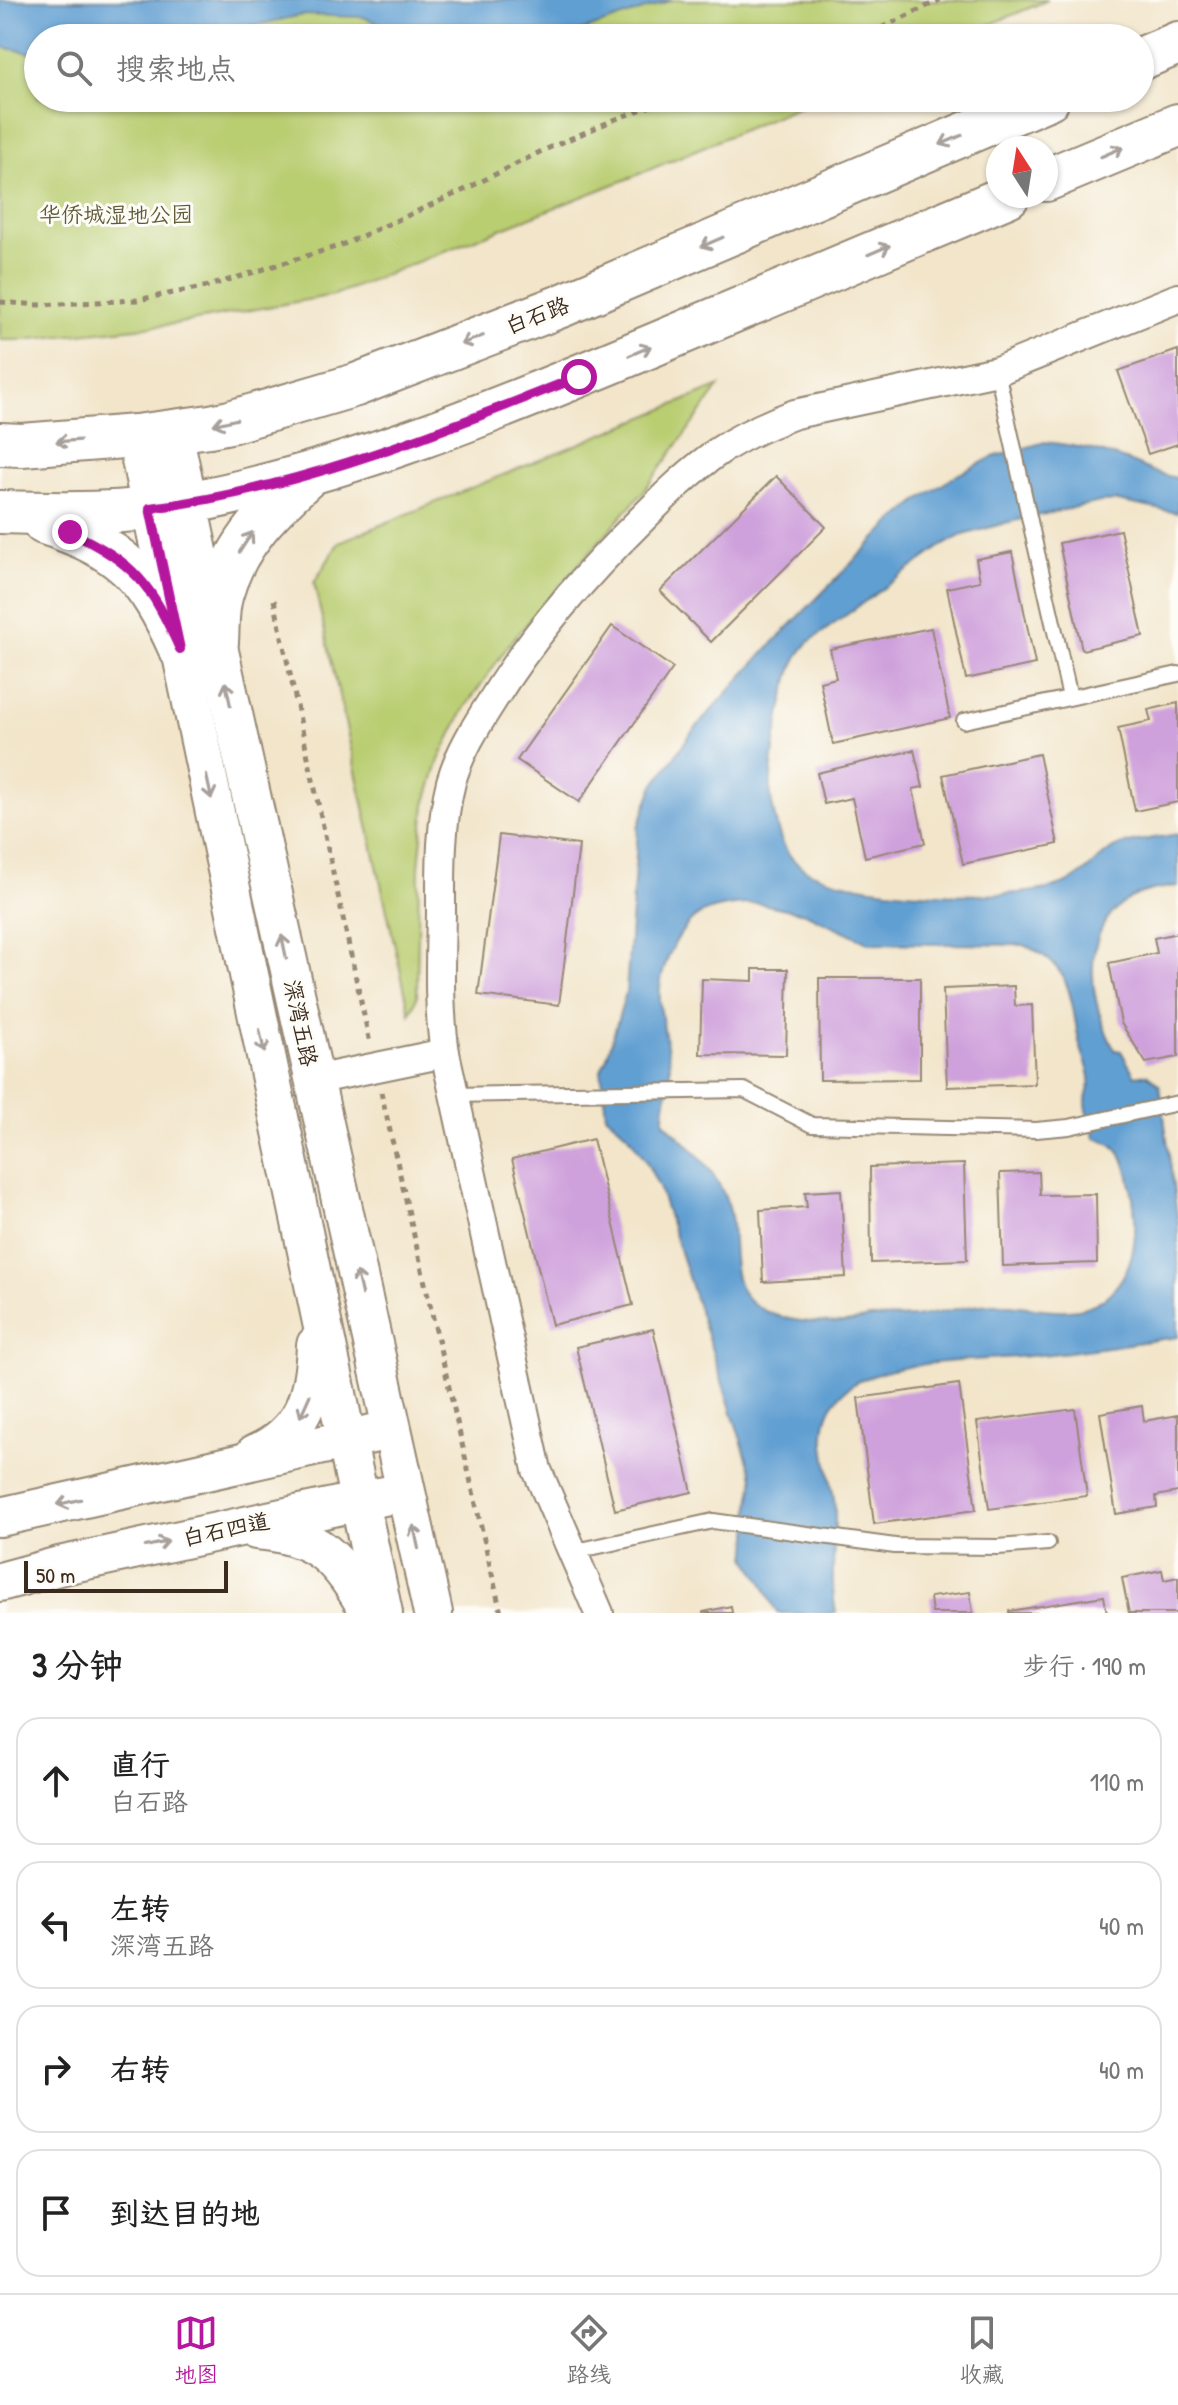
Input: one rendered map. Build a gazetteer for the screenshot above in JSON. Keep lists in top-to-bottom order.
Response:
{
  "streets": {
    "main road": ["白石路"],
    "street": ["深湾五路", "白石四道"]
  },
  "crossings": [
    ["白石路", "深湾五路"],
    ["深湾五路", "白石四道"]
  ],
  "parks": ["华侨城湿地公园"],
  "scale_bar": "50 m",
  "north": "top",
  "page": {
    "search": "搜索地点",
    "scale": "50 m",
    "heading": ["3 分钟", "步行 · 190 m"],
    "list": [
      ["直行", "白石路", "110 m"],
      ["左转", "深湾五路", "40 m"],
      ["右转", "40 m"],
      "到达目的地"
    ],
    "nav": ["地图", "路线", "收藏"]
  }
}
